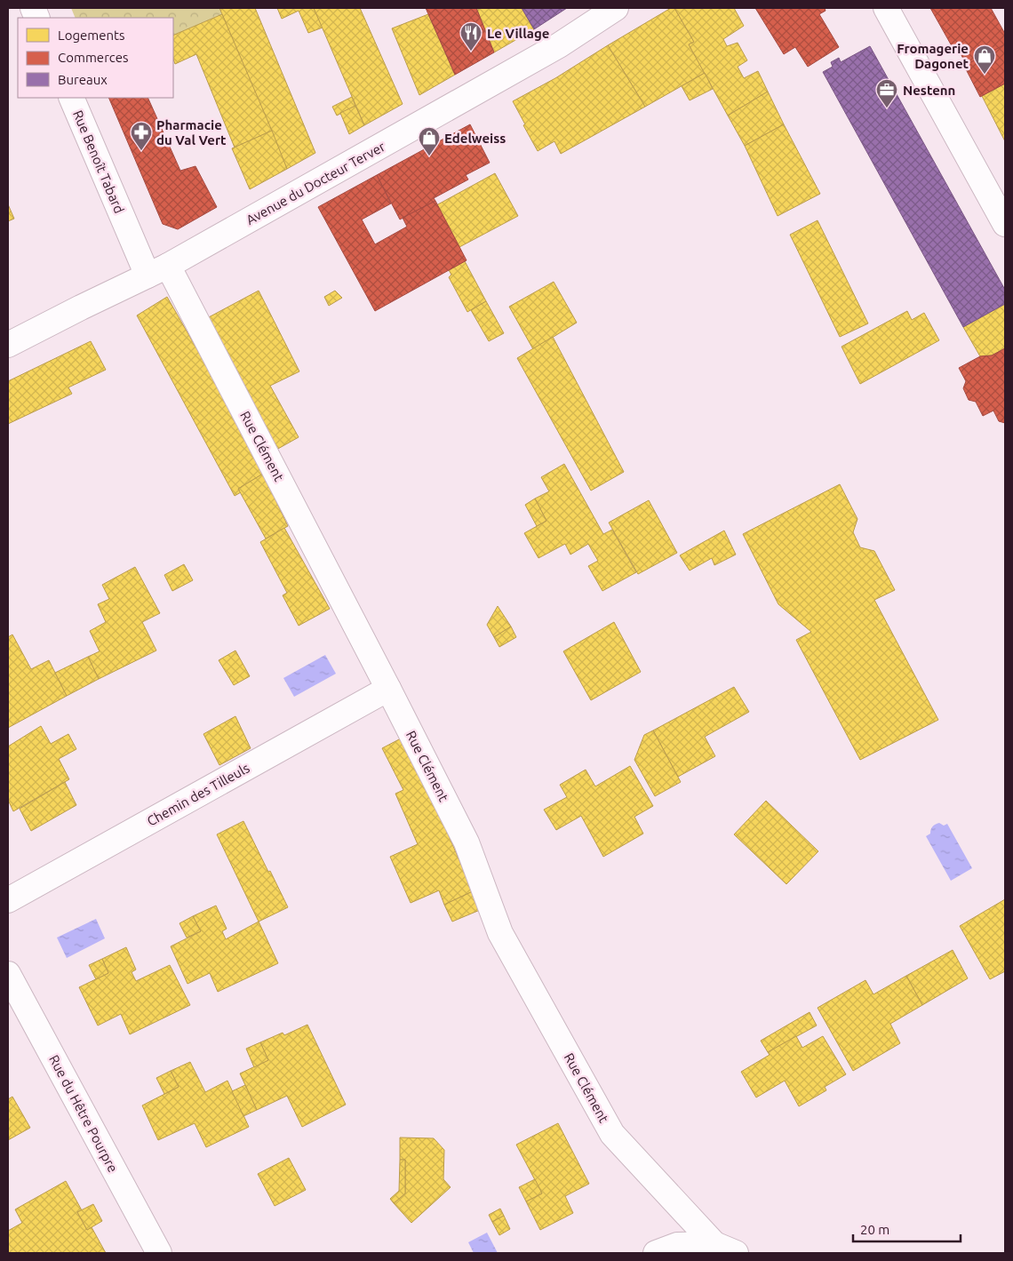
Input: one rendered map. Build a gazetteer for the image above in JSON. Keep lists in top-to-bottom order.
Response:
{
  "streets": {
    "street": [
      "Rue Benoît Tabard",
      "Avenue du Docteur Terver",
      "Rue Clément",
      "Chemin des Tilleuls",
      "Rue du Hêtre Pourpre"
    ]
  },
  "crossings": [
    ["Rue Benoît Tabard", "Avenue du Docteur Terver"],
    ["Rue Benoît Tabard", "Rue Clément"],
    ["Avenue du Docteur Terver", "Rue Clément"],
    ["Rue Clément", "Chemin des Tilleuls"]
  ],
  "places": {
    "restaurant": ["Le Village"],
    "shop": ["Fromagerie Dagonet", "Edelweiss"],
    "office": ["Nestenn"],
    "pharmacy": ["Pharmacie du Val Vert"]
  },
  "legend": ["Logements", "Commerces", "Bureaux"],
  "scale_bar": "20 m"
}
